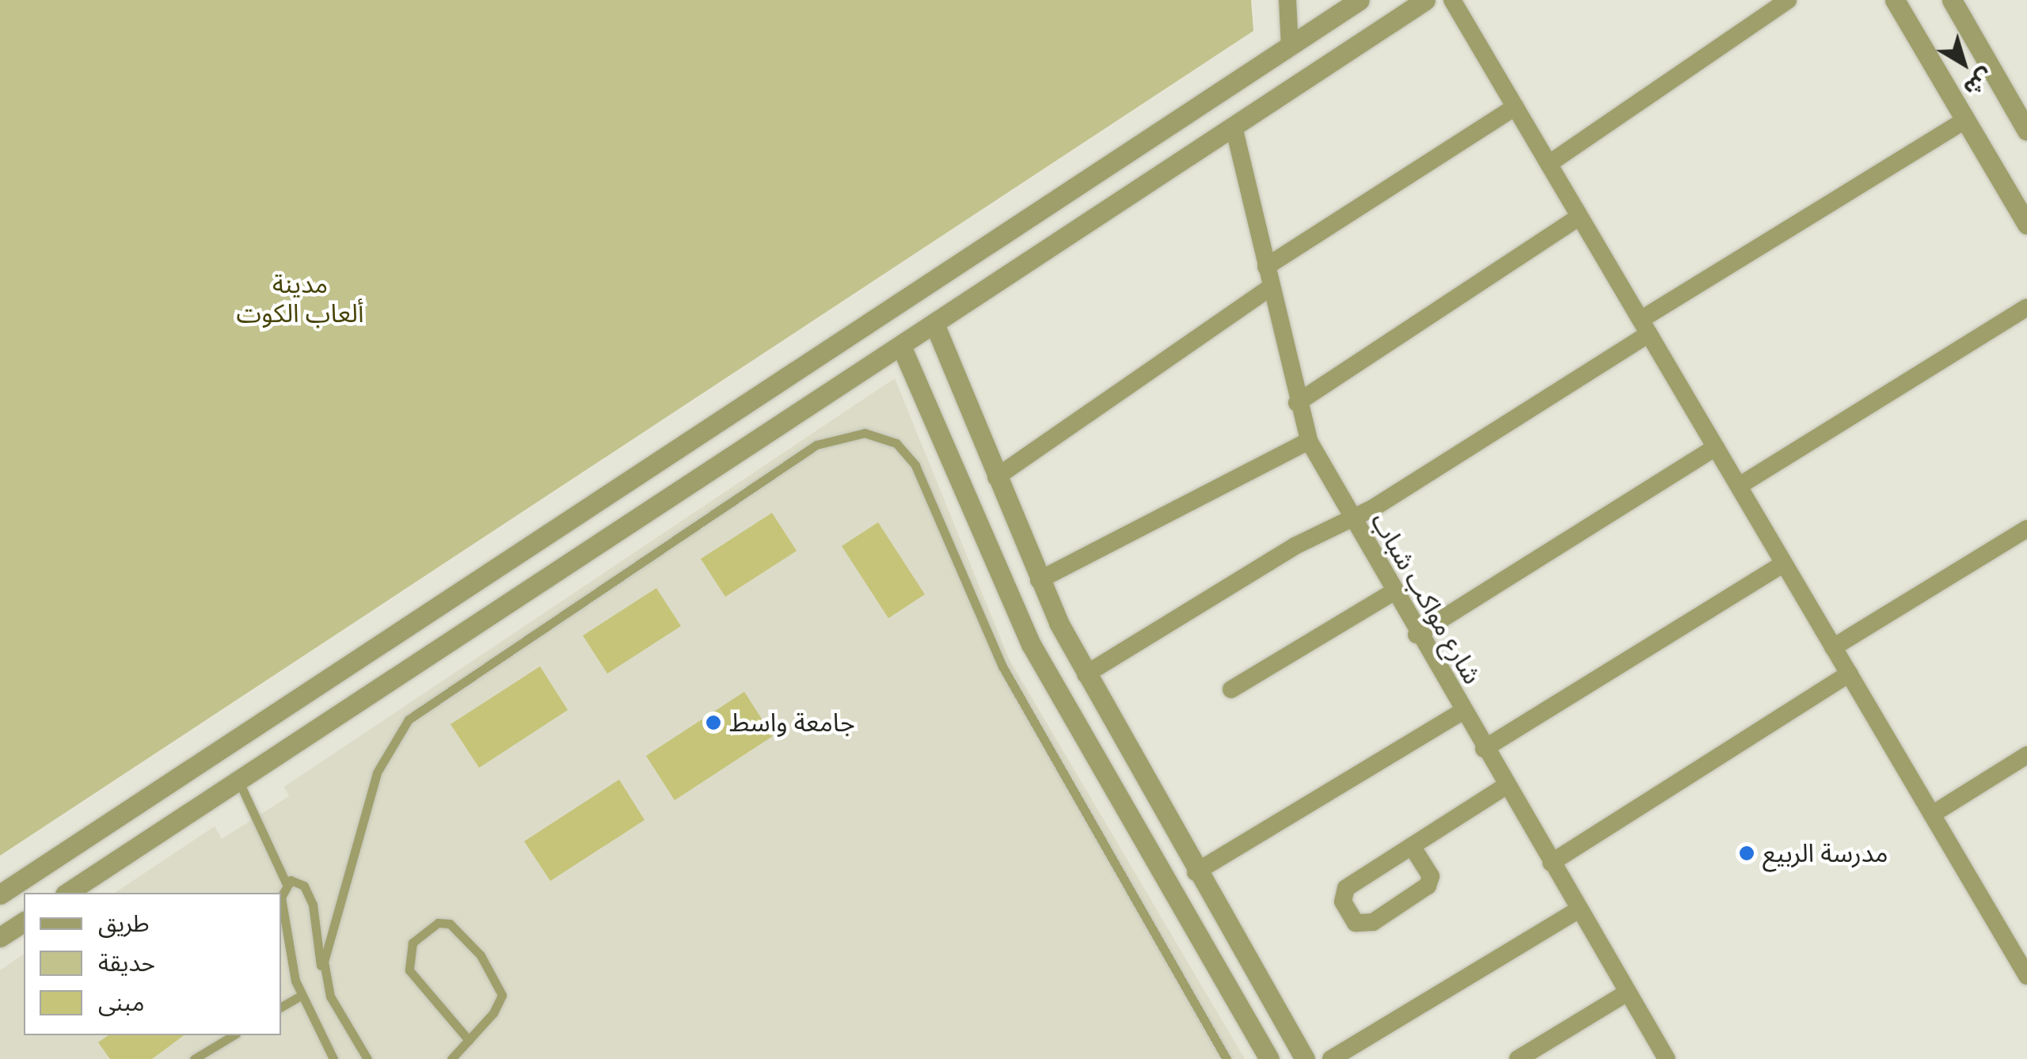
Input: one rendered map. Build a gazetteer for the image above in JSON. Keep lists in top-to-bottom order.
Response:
{
  "streets": {
    "street": ["شارع مواكب شباب"]
  },
  "parks": ["مدينة ألعاب الكوت"],
  "places": ["جامعة واسط", "مدرسة الربيع"],
  "legend": ["طريق", "حديقة", "مبنى"],
  "north": "bottom right"
}
